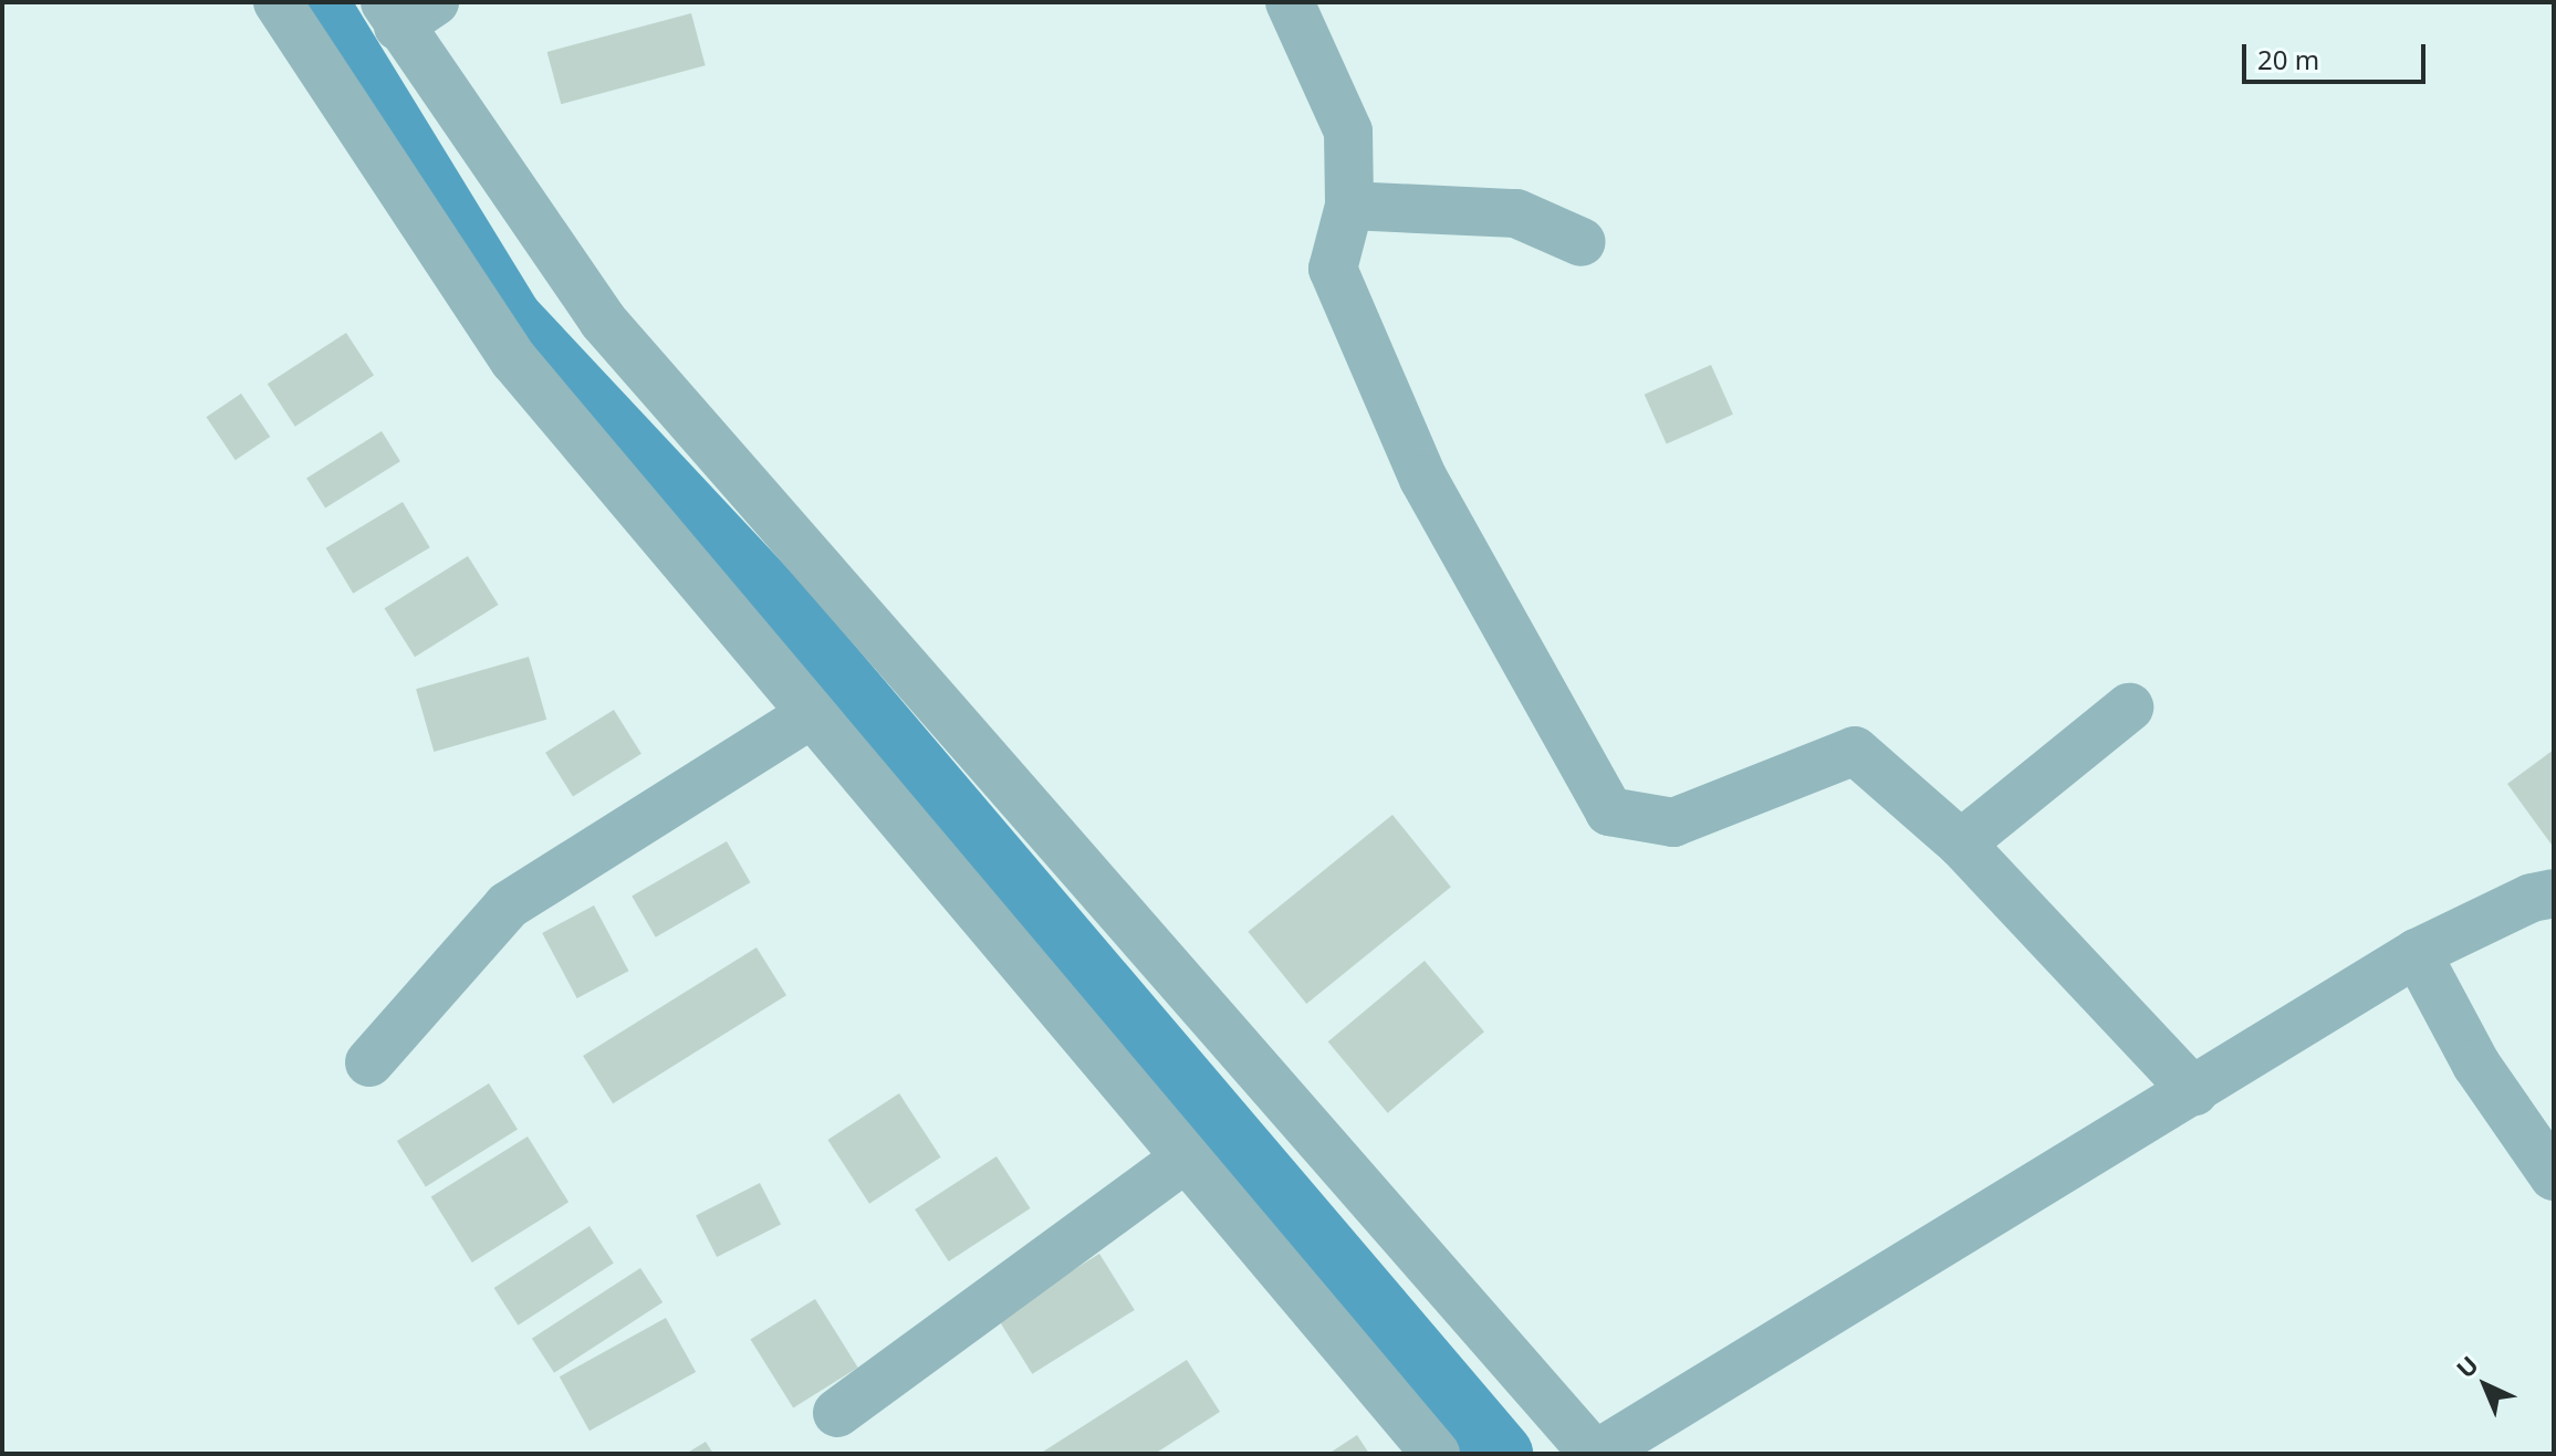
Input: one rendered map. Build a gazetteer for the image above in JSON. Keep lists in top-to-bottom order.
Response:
{
  "scale_bar": "20 m",
  "north": "top left"
}
